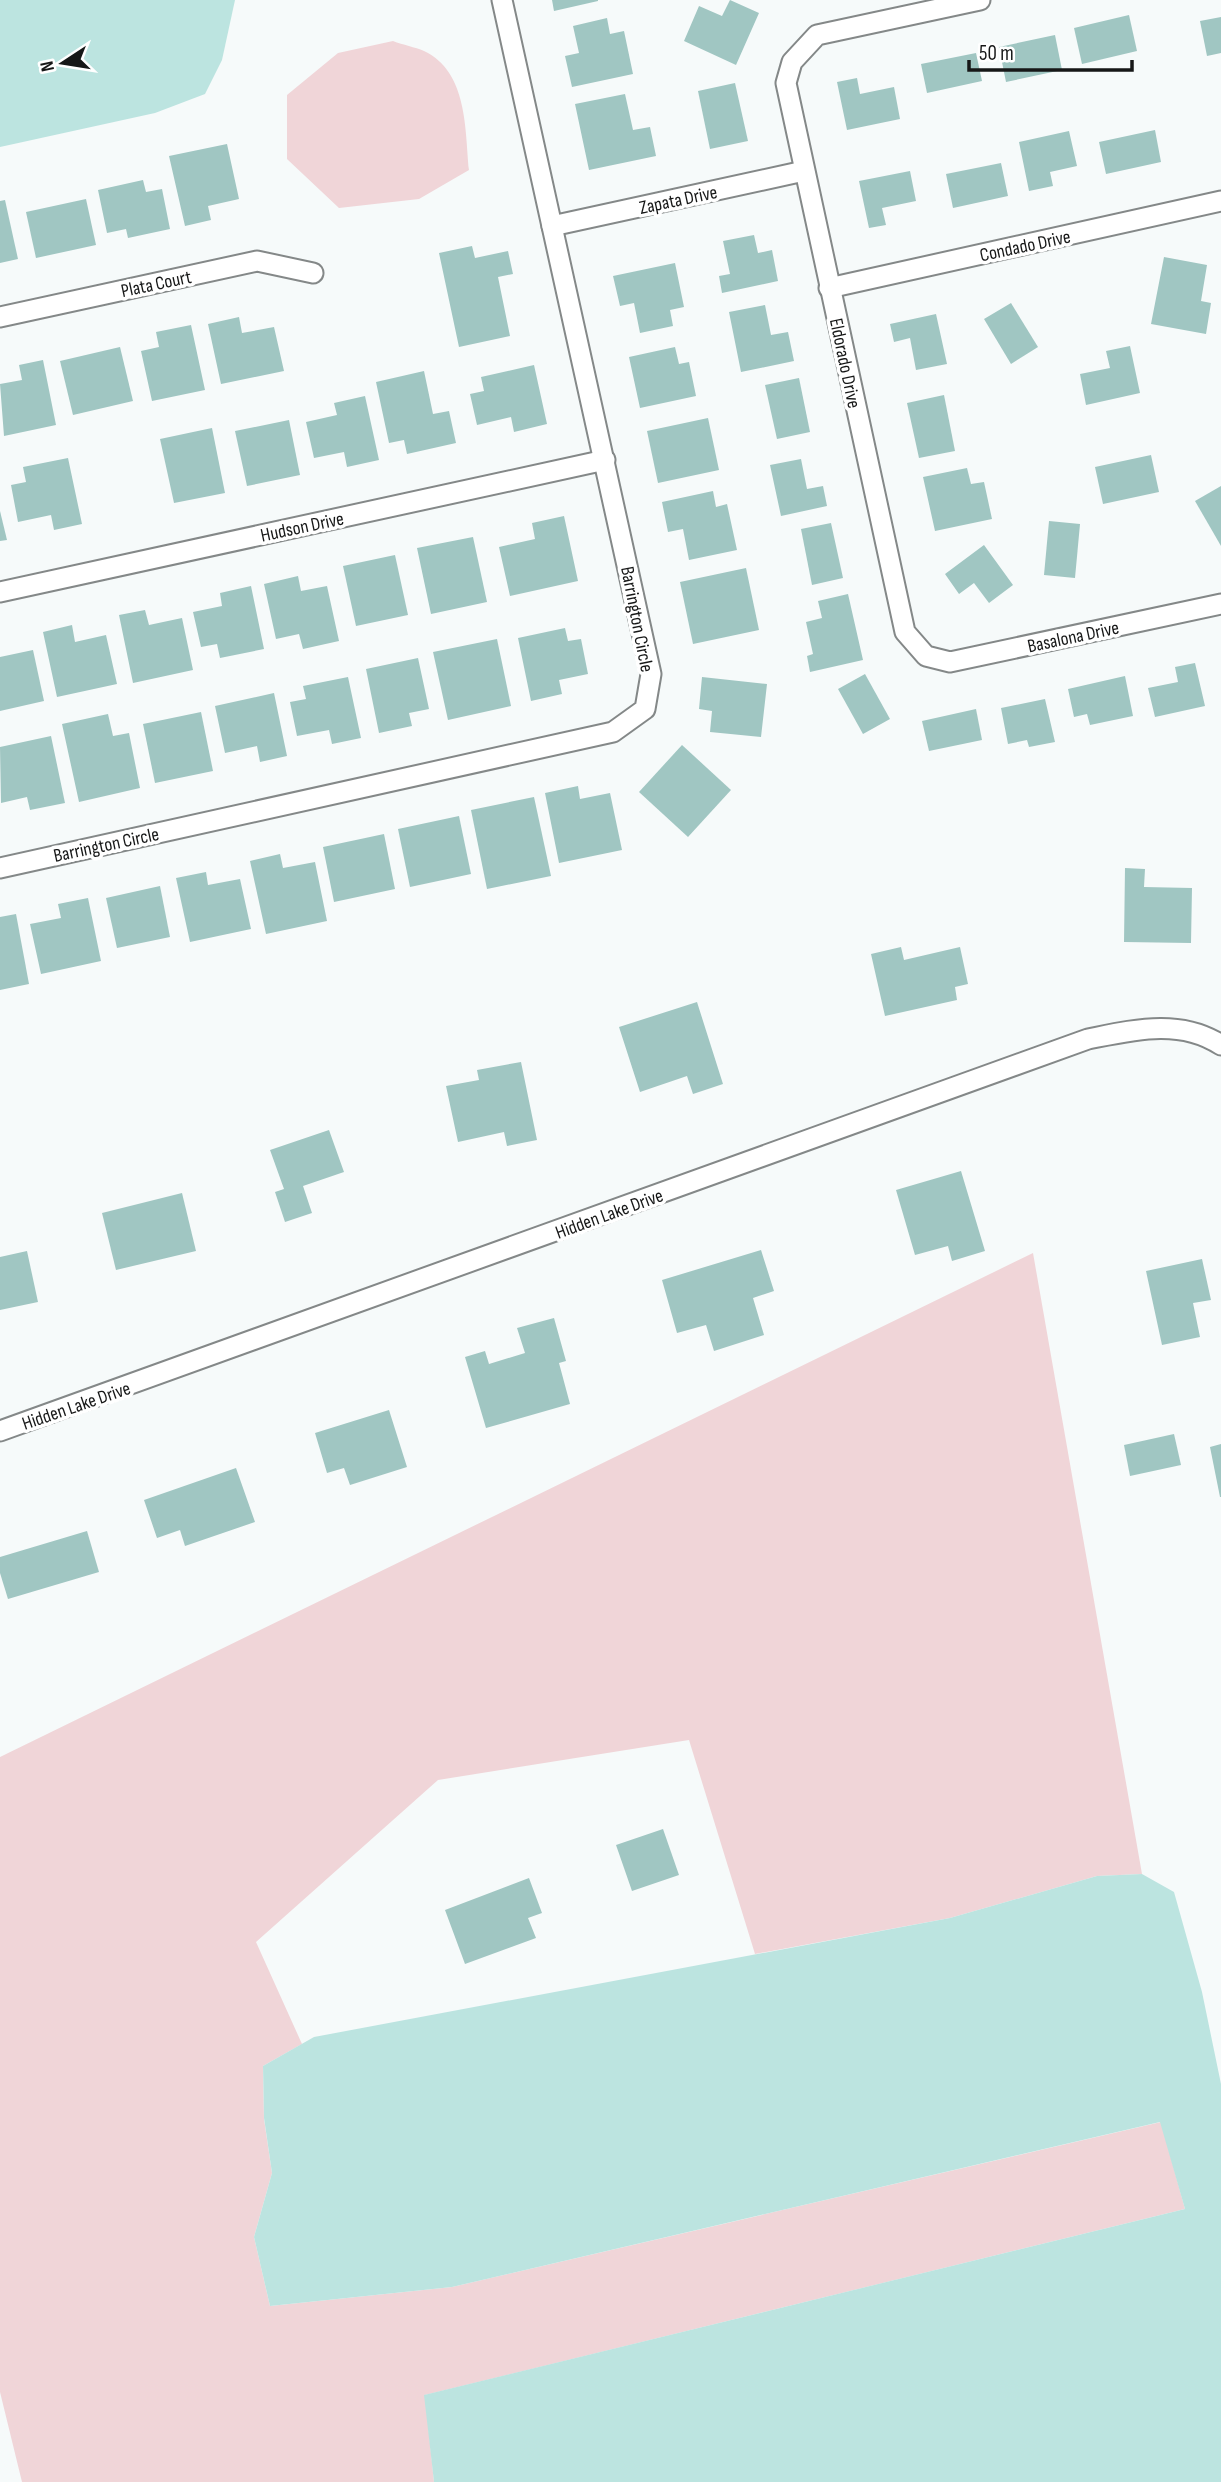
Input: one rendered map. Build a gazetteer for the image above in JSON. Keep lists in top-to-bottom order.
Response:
{
  "streets": {
    "street": [
      "Zapata Drive",
      "Condado Drive",
      "Plata Court",
      "Eldorado Drive",
      "Hudson Drive",
      "Barrington Circle",
      "Basalona Drive",
      "Hidden Lake Drive"
    ]
  },
  "crossings": [
    ["Zapata Drive", "Eldorado Drive"],
    ["Zapata Drive", "Barrington Circle"],
    ["Condado Drive", "Eldorado Drive"],
    ["Eldorado Drive", "Basalona Drive"],
    ["Hudson Drive", "Barrington Circle"]
  ],
  "scale_bar": "50 m",
  "north": "left"
}
